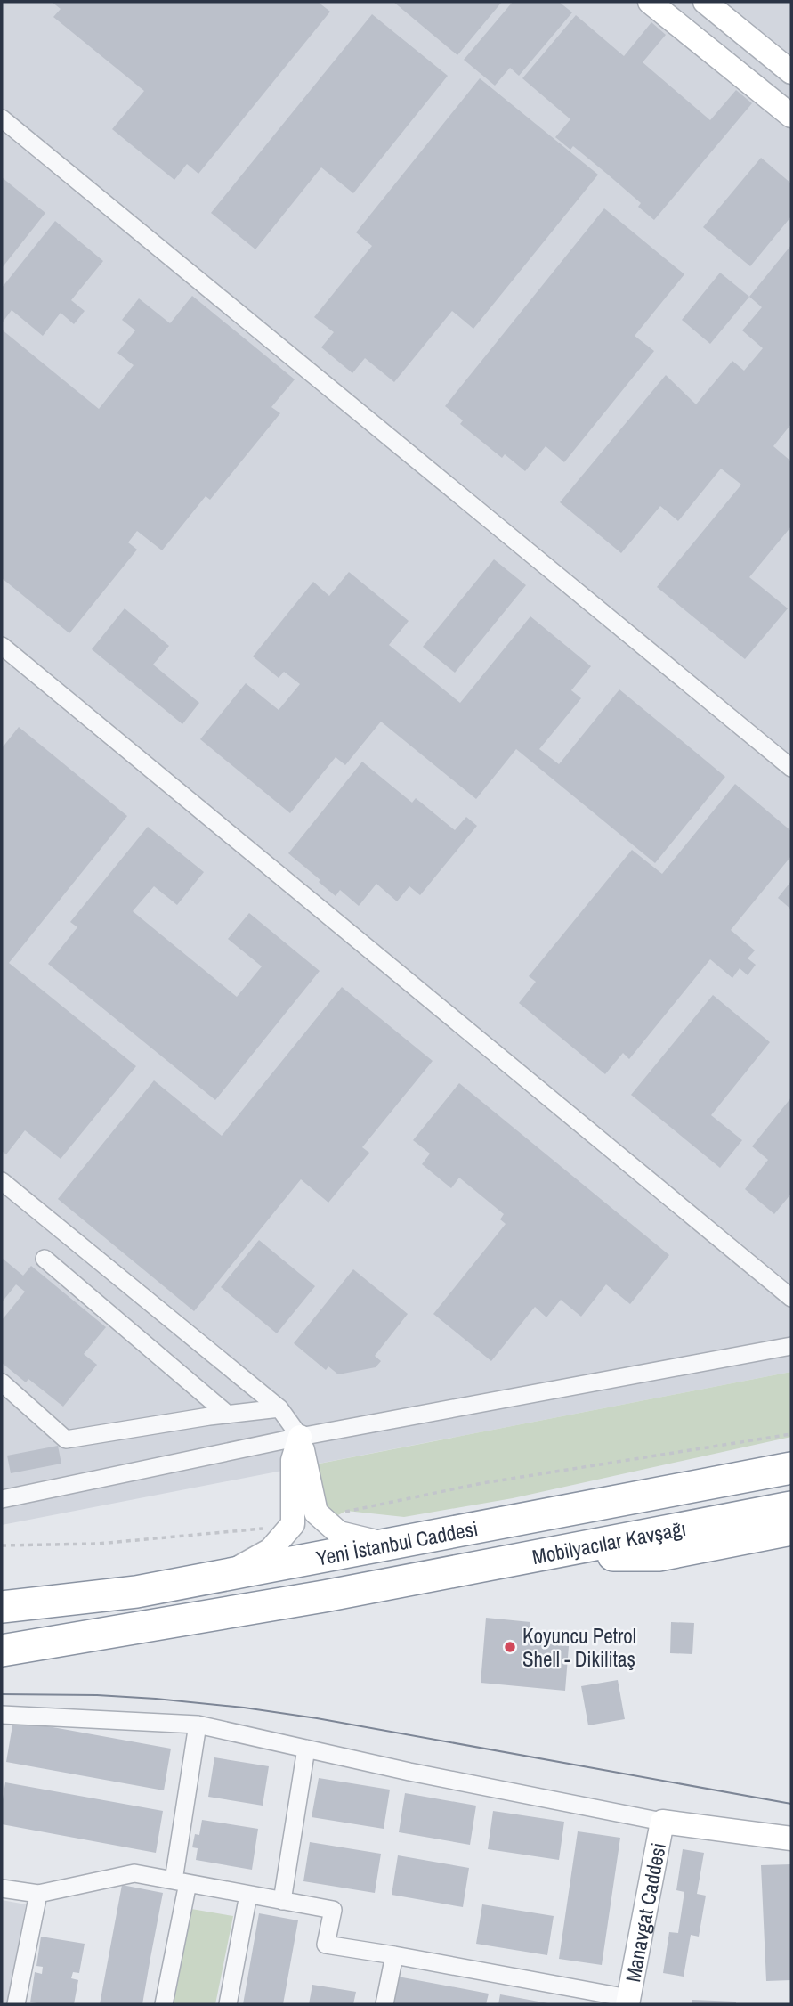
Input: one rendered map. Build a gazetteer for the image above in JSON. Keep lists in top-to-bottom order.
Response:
{
  "streets": {
    "highway": ["Mobilyacılar Kavşağı", "Yeni İstanbul Caddesi"],
    "street": ["Manavgat Caddesi"]
  },
  "crossings": [
    ["Mobilyacılar Kavşağı", "Yeni İstanbul Caddesi"]
  ],
  "places": ["Koyuncu Petrol Shell - Dikilitaş"]
}
